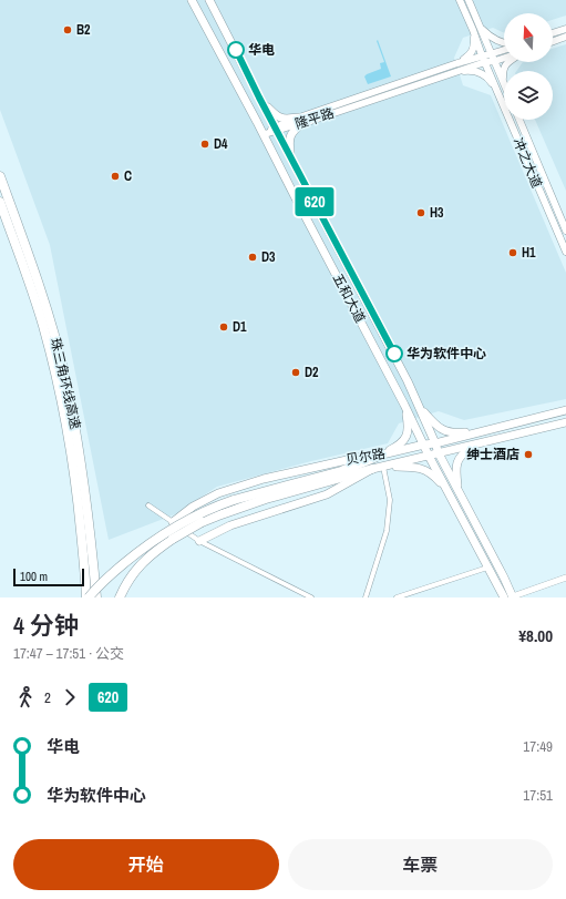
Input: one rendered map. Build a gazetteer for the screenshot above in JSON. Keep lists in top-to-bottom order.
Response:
{
  "streets": {
    "highway": ["珠三角环线高速"],
    "main road": [
      "隆平路",
      "冲之大道",
      "五和大道",
      "贝尔路"
    ]
  },
  "crossings": [
    ["隆平路", "冲之大道"],
    ["隆平路", "五和大道"],
    ["五和大道", "贝尔路"]
  ],
  "places": [
    "B2",
    "华电",
    "D4",
    "C",
    "H3",
    "H1",
    "D3",
    "D1",
    "华为软件中心",
    "D2",
    "绅士酒店"
  ],
  "lines": ["bus line 620"],
  "scale_bar": "100 m",
  "north": "top",
  "page": {
    "on_map": "620",
    "scale": "100 m",
    "heading": ["4 分钟", "17:47 – 17:51 · 公交", "¥8.00"],
    "legs": ["2", "620"],
    "list": [
      {
        "name": "华电",
        "value": "17:49"
      },
      {
        "name": "华为软件中心",
        "value": "17:51"
      }
    ],
    "buttons": ["开始", "车票"]
  }
}
